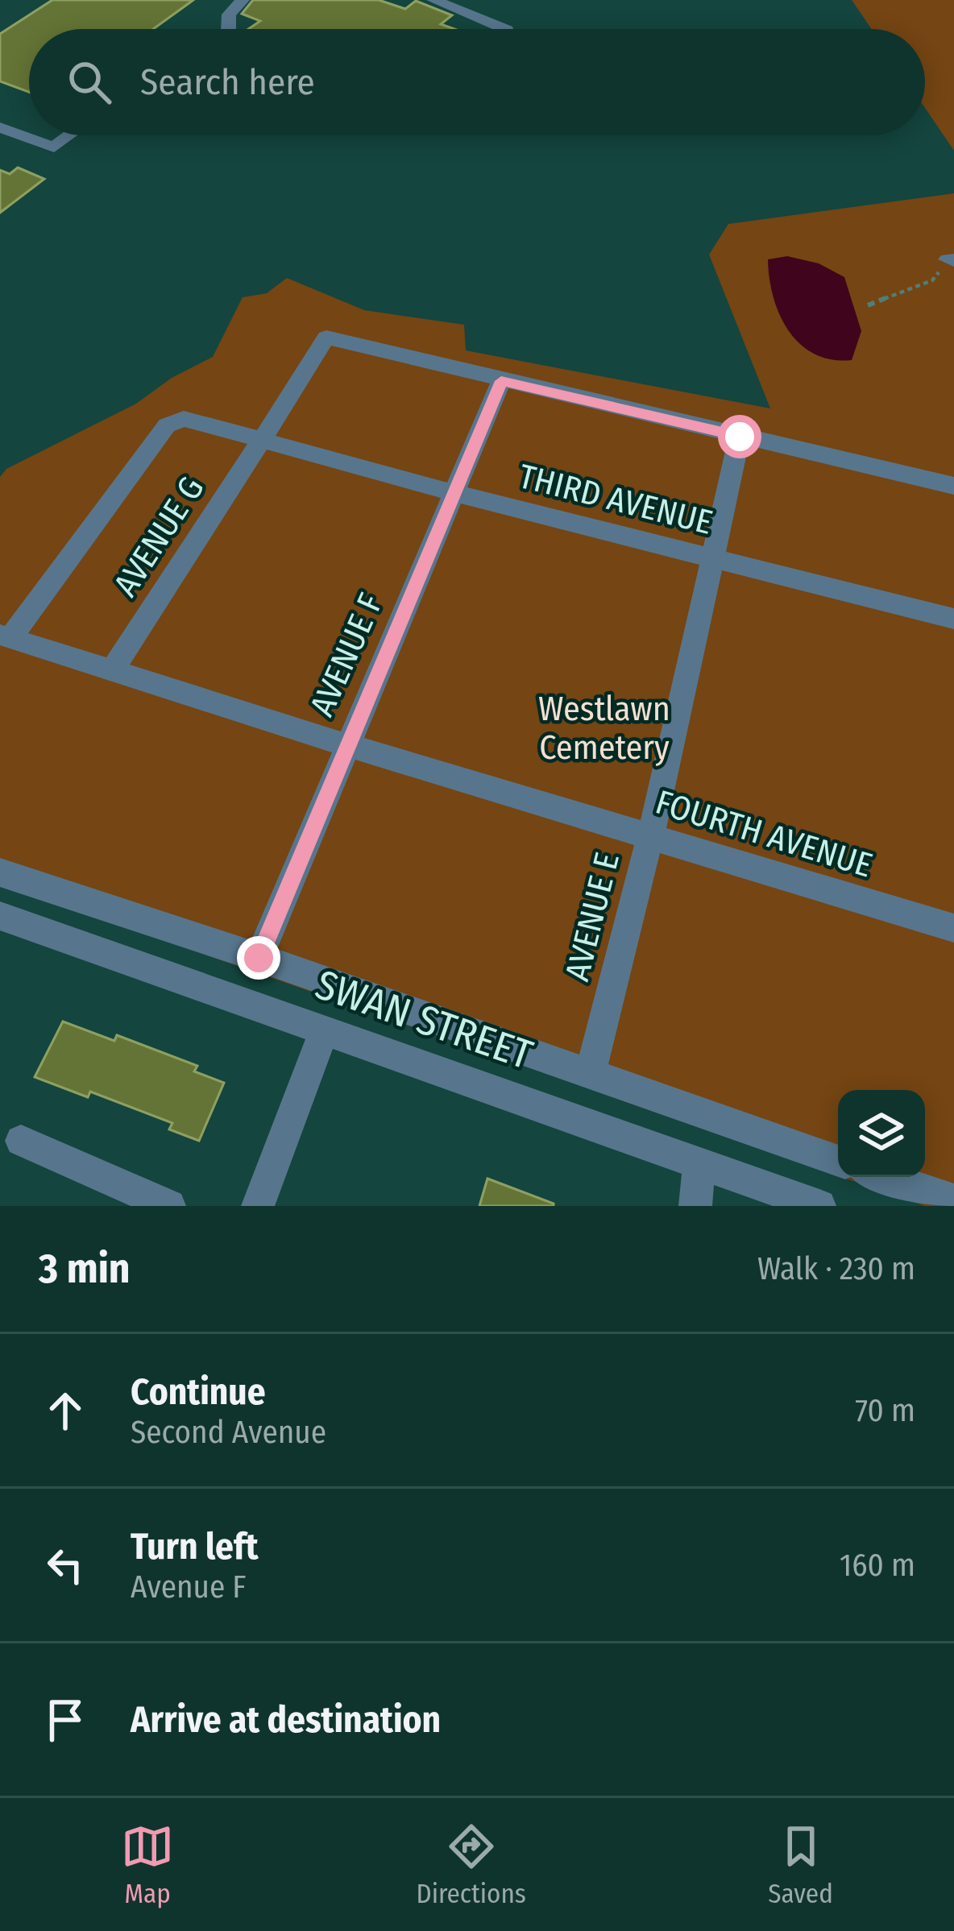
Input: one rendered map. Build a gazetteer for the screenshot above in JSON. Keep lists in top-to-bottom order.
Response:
{
  "streets": {
    "street": [
      "THIRD AVENUE",
      "AVENUE G",
      "AVENUE F",
      "FOURTH AVENUE",
      "AVENUE E",
      "SWAN STREET"
    ]
  },
  "crossings": [
    ["THIRD AVENUE", "AVENUE G"],
    ["THIRD AVENUE", "AVENUE F"],
    ["THIRD AVENUE", "FOURTH AVENUE"],
    ["THIRD AVENUE", "AVENUE E"],
    ["AVENUE G", "AVENUE F"],
    ["AVENUE G", "FOURTH AVENUE"],
    ["AVENUE F", "FOURTH AVENUE"],
    ["FOURTH AVENUE", "AVENUE E"]
  ],
  "parks": ["Westlawn Cemetery"],
  "page": {
    "search": "Search here",
    "heading": ["3 min", "Walk · 230 m"],
    "list": [
      ["Continue", "Second Avenue", "70 m"],
      ["Turn left", "Avenue F", "160 m"],
      "Arrive at destination"
    ],
    "nav": ["Map", "Directions", "Saved"]
  }
}
